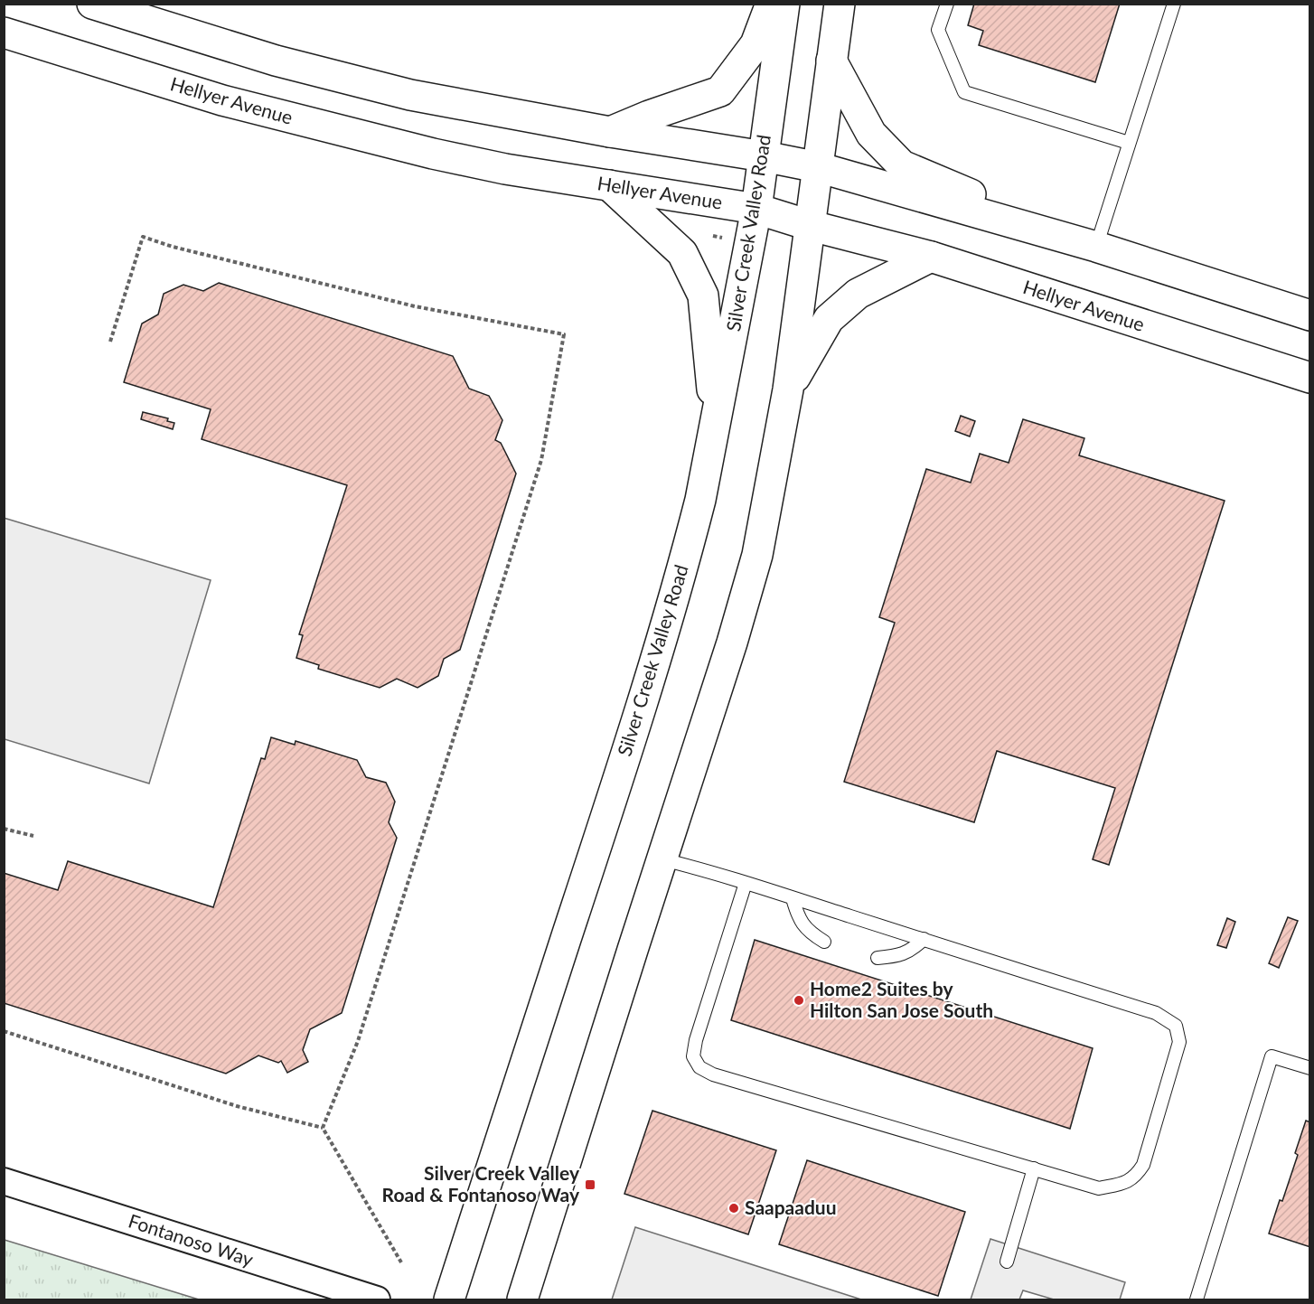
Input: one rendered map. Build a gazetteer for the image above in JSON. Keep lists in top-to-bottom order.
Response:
{
  "streets": {
    "main road": ["Hellyer Avenue", "Silver Creek Valley Road"],
    "street": ["Fontanoso Way"]
  },
  "crossings": [
    ["Hellyer Avenue", "Silver Creek Valley Road"]
  ],
  "places": {
    "other": ["Home2 Suites by Hilton San Jose South", "Saapaaduu"],
    "transit": ["Silver Creek Valley Road & Fontanoso Way"]
  }
}
